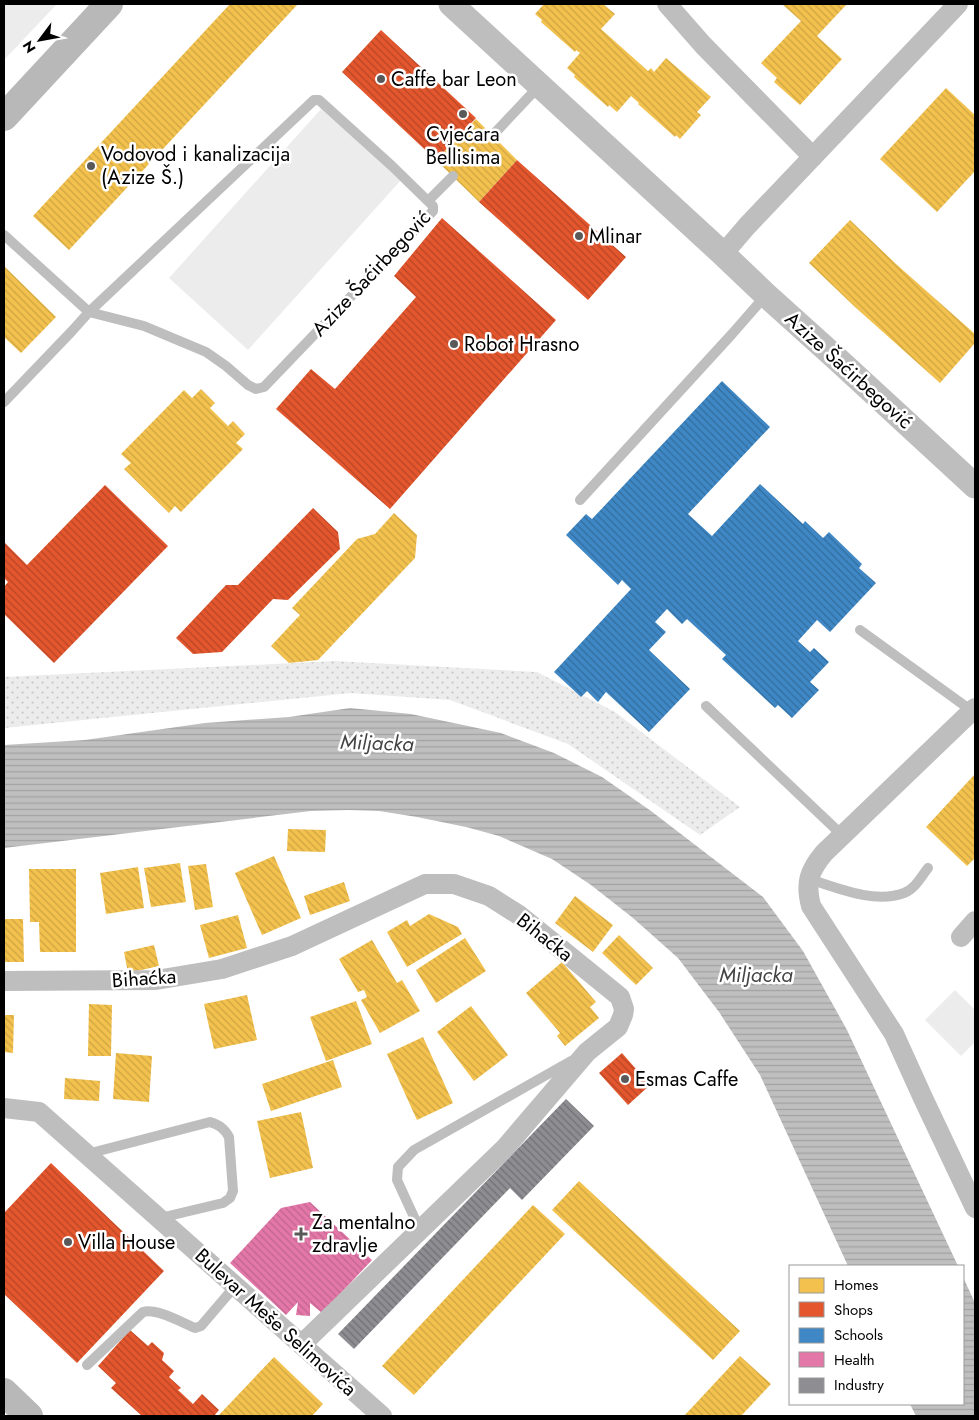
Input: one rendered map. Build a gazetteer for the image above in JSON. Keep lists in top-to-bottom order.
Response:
{
  "streets": {
    "street": ["Azize Šaćirbegović", "Bihaćka", "Bulevar Meše Selimovića"]
  },
  "crossings": [
    ["Bihaćka", "Bulevar Meše Selimovića"]
  ],
  "water": ["Miljacka"],
  "places": {
    "other": [
      "Caffe bar Leon",
      "Cvjećara Bellisima",
      "Vodovod i kanalizacija (Azize Š.)",
      "Mlinar",
      "Robot Hrasno",
      "Esmas Caffe",
      "Villa House"
    ],
    "health": ["Za mentalno zdravlje"]
  },
  "legend": [
    "Homes",
    "Shops",
    "Schools",
    "Health",
    "Industry"
  ],
  "north": "bottom left"
}
